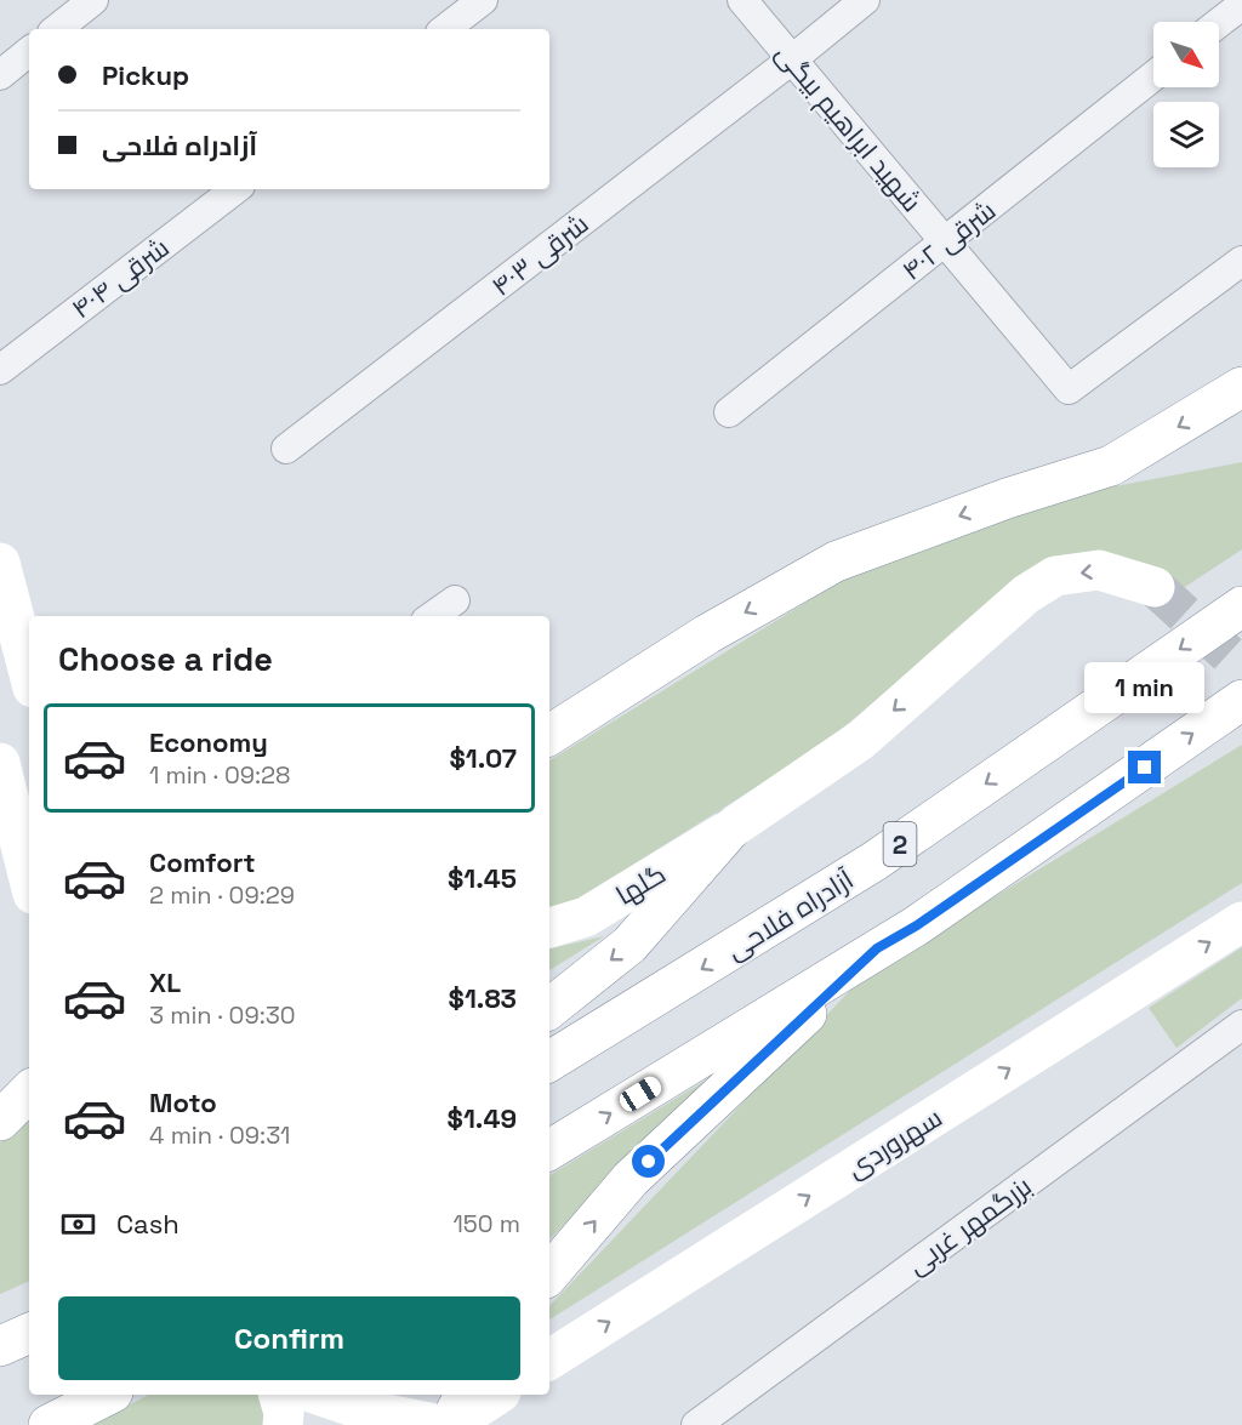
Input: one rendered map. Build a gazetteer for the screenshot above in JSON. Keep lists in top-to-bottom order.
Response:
{
  "streets": {
    "main road": [
      "2",
      "گلها",
      "آزادراه فلاحی",
      "سهروردی"
    ],
    "street": [
      "شهید ابراهیم بیگی",
      "۴۰۲ شرقی",
      "۴۰۳ شرقی",
      "۴۰۴ شرقی",
      "بزرگمهر غربی"
    ]
  },
  "crossings": [
    ["شهید ابراهیم بیگی", "۴۰۲ شرقی"],
    ["شهید ابراهیم بیگی", "۴۰۳ شرقی"]
  ],
  "north": "bottom right",
  "page": {
    "banner": ["Pickup", "آزادراه فلاحی"],
    "heading": "Choose a ride",
    "bubble": "1 min",
    "list": [
      {
        "name": "Economy",
        "note": "1 min · 09:28",
        "value": "$1.07"
      },
      {
        "name": "Comfort",
        "note": "2 min · 09:29",
        "value": "$1.45"
      },
      {
        "name": "XL",
        "note": "3 min · 09:30",
        "value": "$1.83"
      },
      {
        "name": "Moto",
        "note": "4 min · 09:31",
        "value": "$1.49"
      }
    ],
    "pay": ["Cash", "150 m"],
    "buttons": "Confirm"
  }
}
